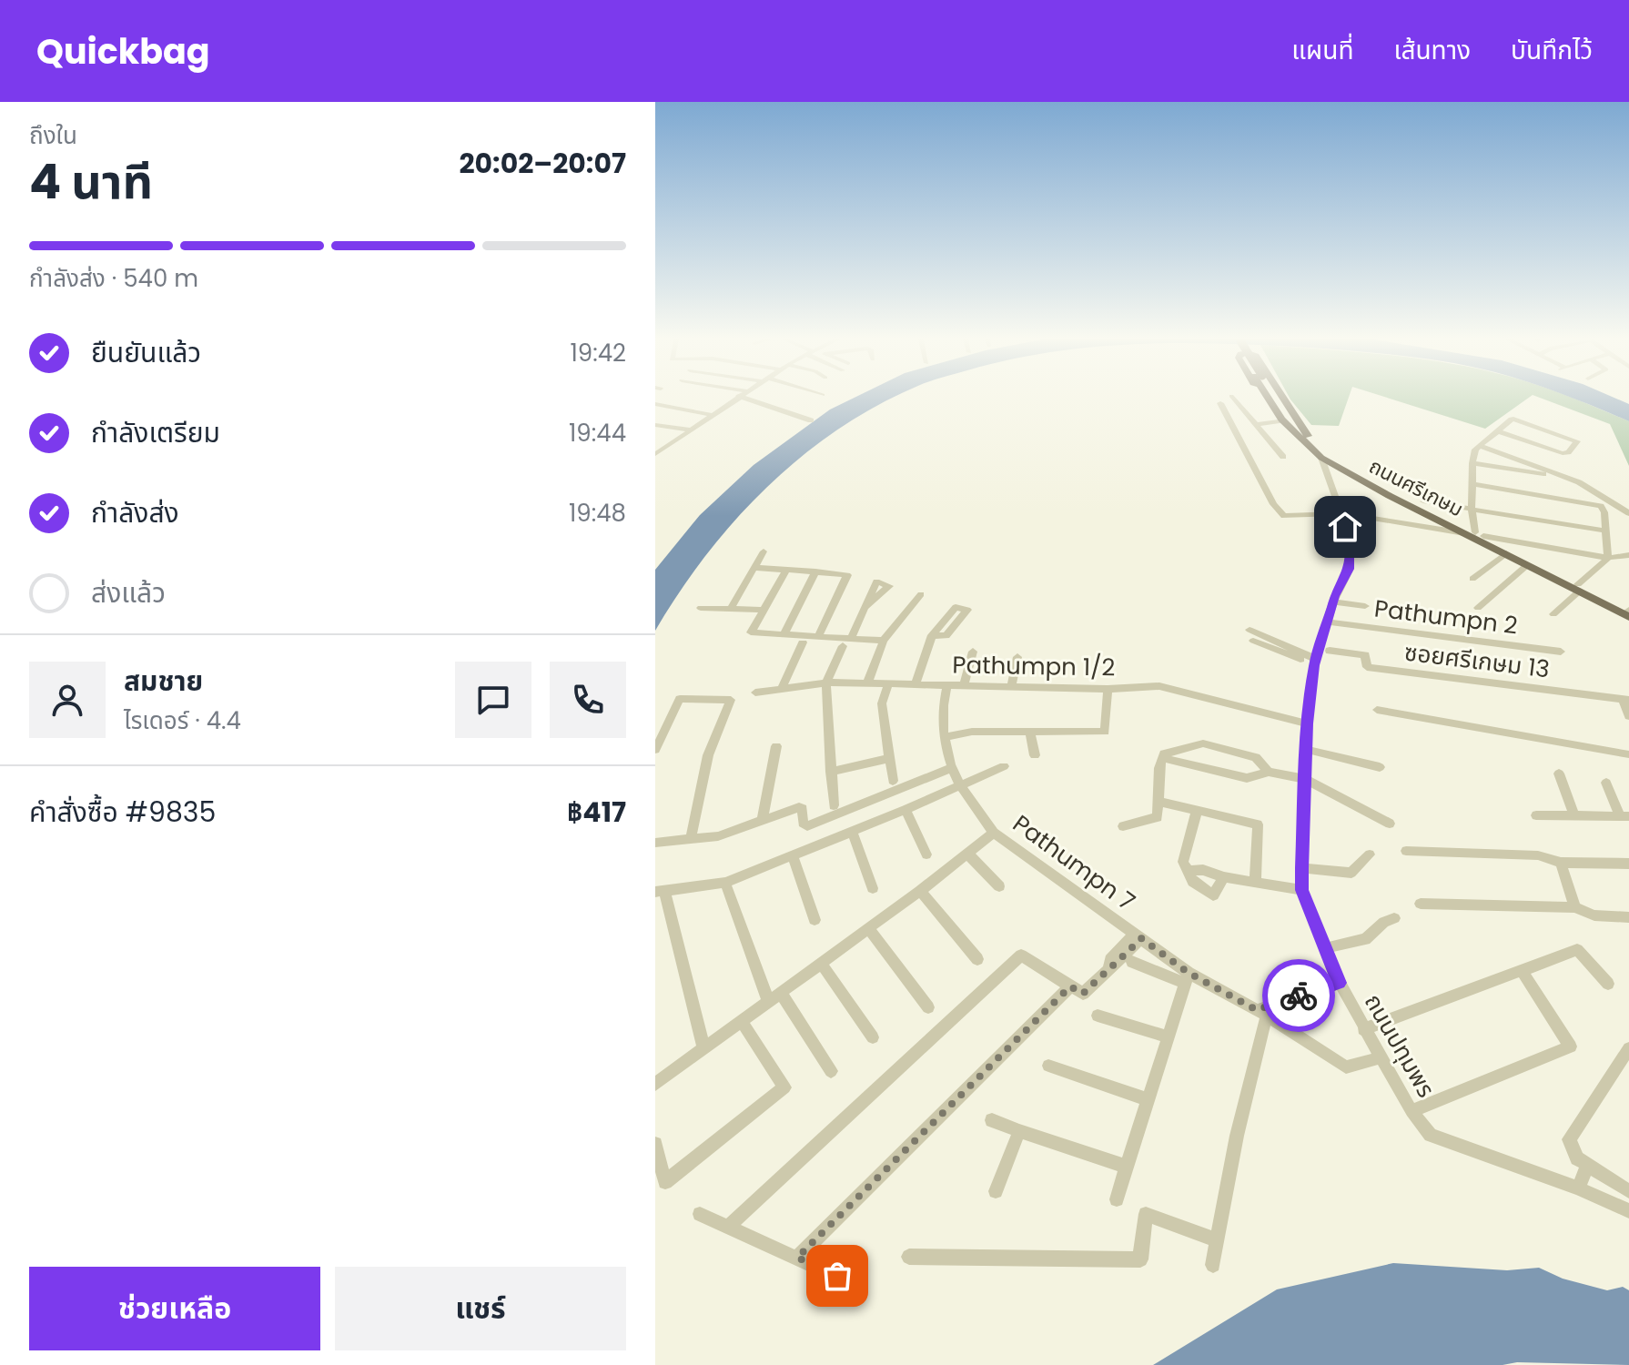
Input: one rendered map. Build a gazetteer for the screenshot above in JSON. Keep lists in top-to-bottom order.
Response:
{
  "streets": {
    "main road": ["ถนนศรีเกษม"],
    "street": [
      "Pathumpn 2",
      "ซอยศรีเกษม 13",
      "Pathumpn 1/2",
      "Pathumpn 7",
      "ถนนปทุมพร"
    ]
  },
  "crossings": [
    ["ถนนศรีเกษม", "ถนนปทุมพร"],
    ["Pathumpn 2", "ถนนปทุมพร"],
    ["Pathumpn 1/2", "Pathumpn 7"],
    ["Pathumpn 1/2", "ถนนปทุมพร"],
    ["Pathumpn 7", "ถนนปทุมพร"]
  ],
  "page": {
    "header": "Quickbag",
    "nav": ["แผนที่", "เส้นทาง", "บันทึกไว้"],
    "heading": ["4 นาที", "ถึงใน", "20:02–20:07"],
    "panel": [
      "สมชาย",
      "ไรเดอร์ · 4.4",
      "คำสั่งซื้อ #9835",
      "฿417"
    ],
    "bar": "กำลังส่ง · 540 m",
    "list": [
      ["ยืนยันแล้ว", "19:42"],
      ["กำลังเตรียม", "19:44"],
      ["กำลังส่ง", "19:48"],
      "ส่งแล้ว"
    ],
    "buttons": ["ช่วยเหลือ", "แชร์"]
  }
}
